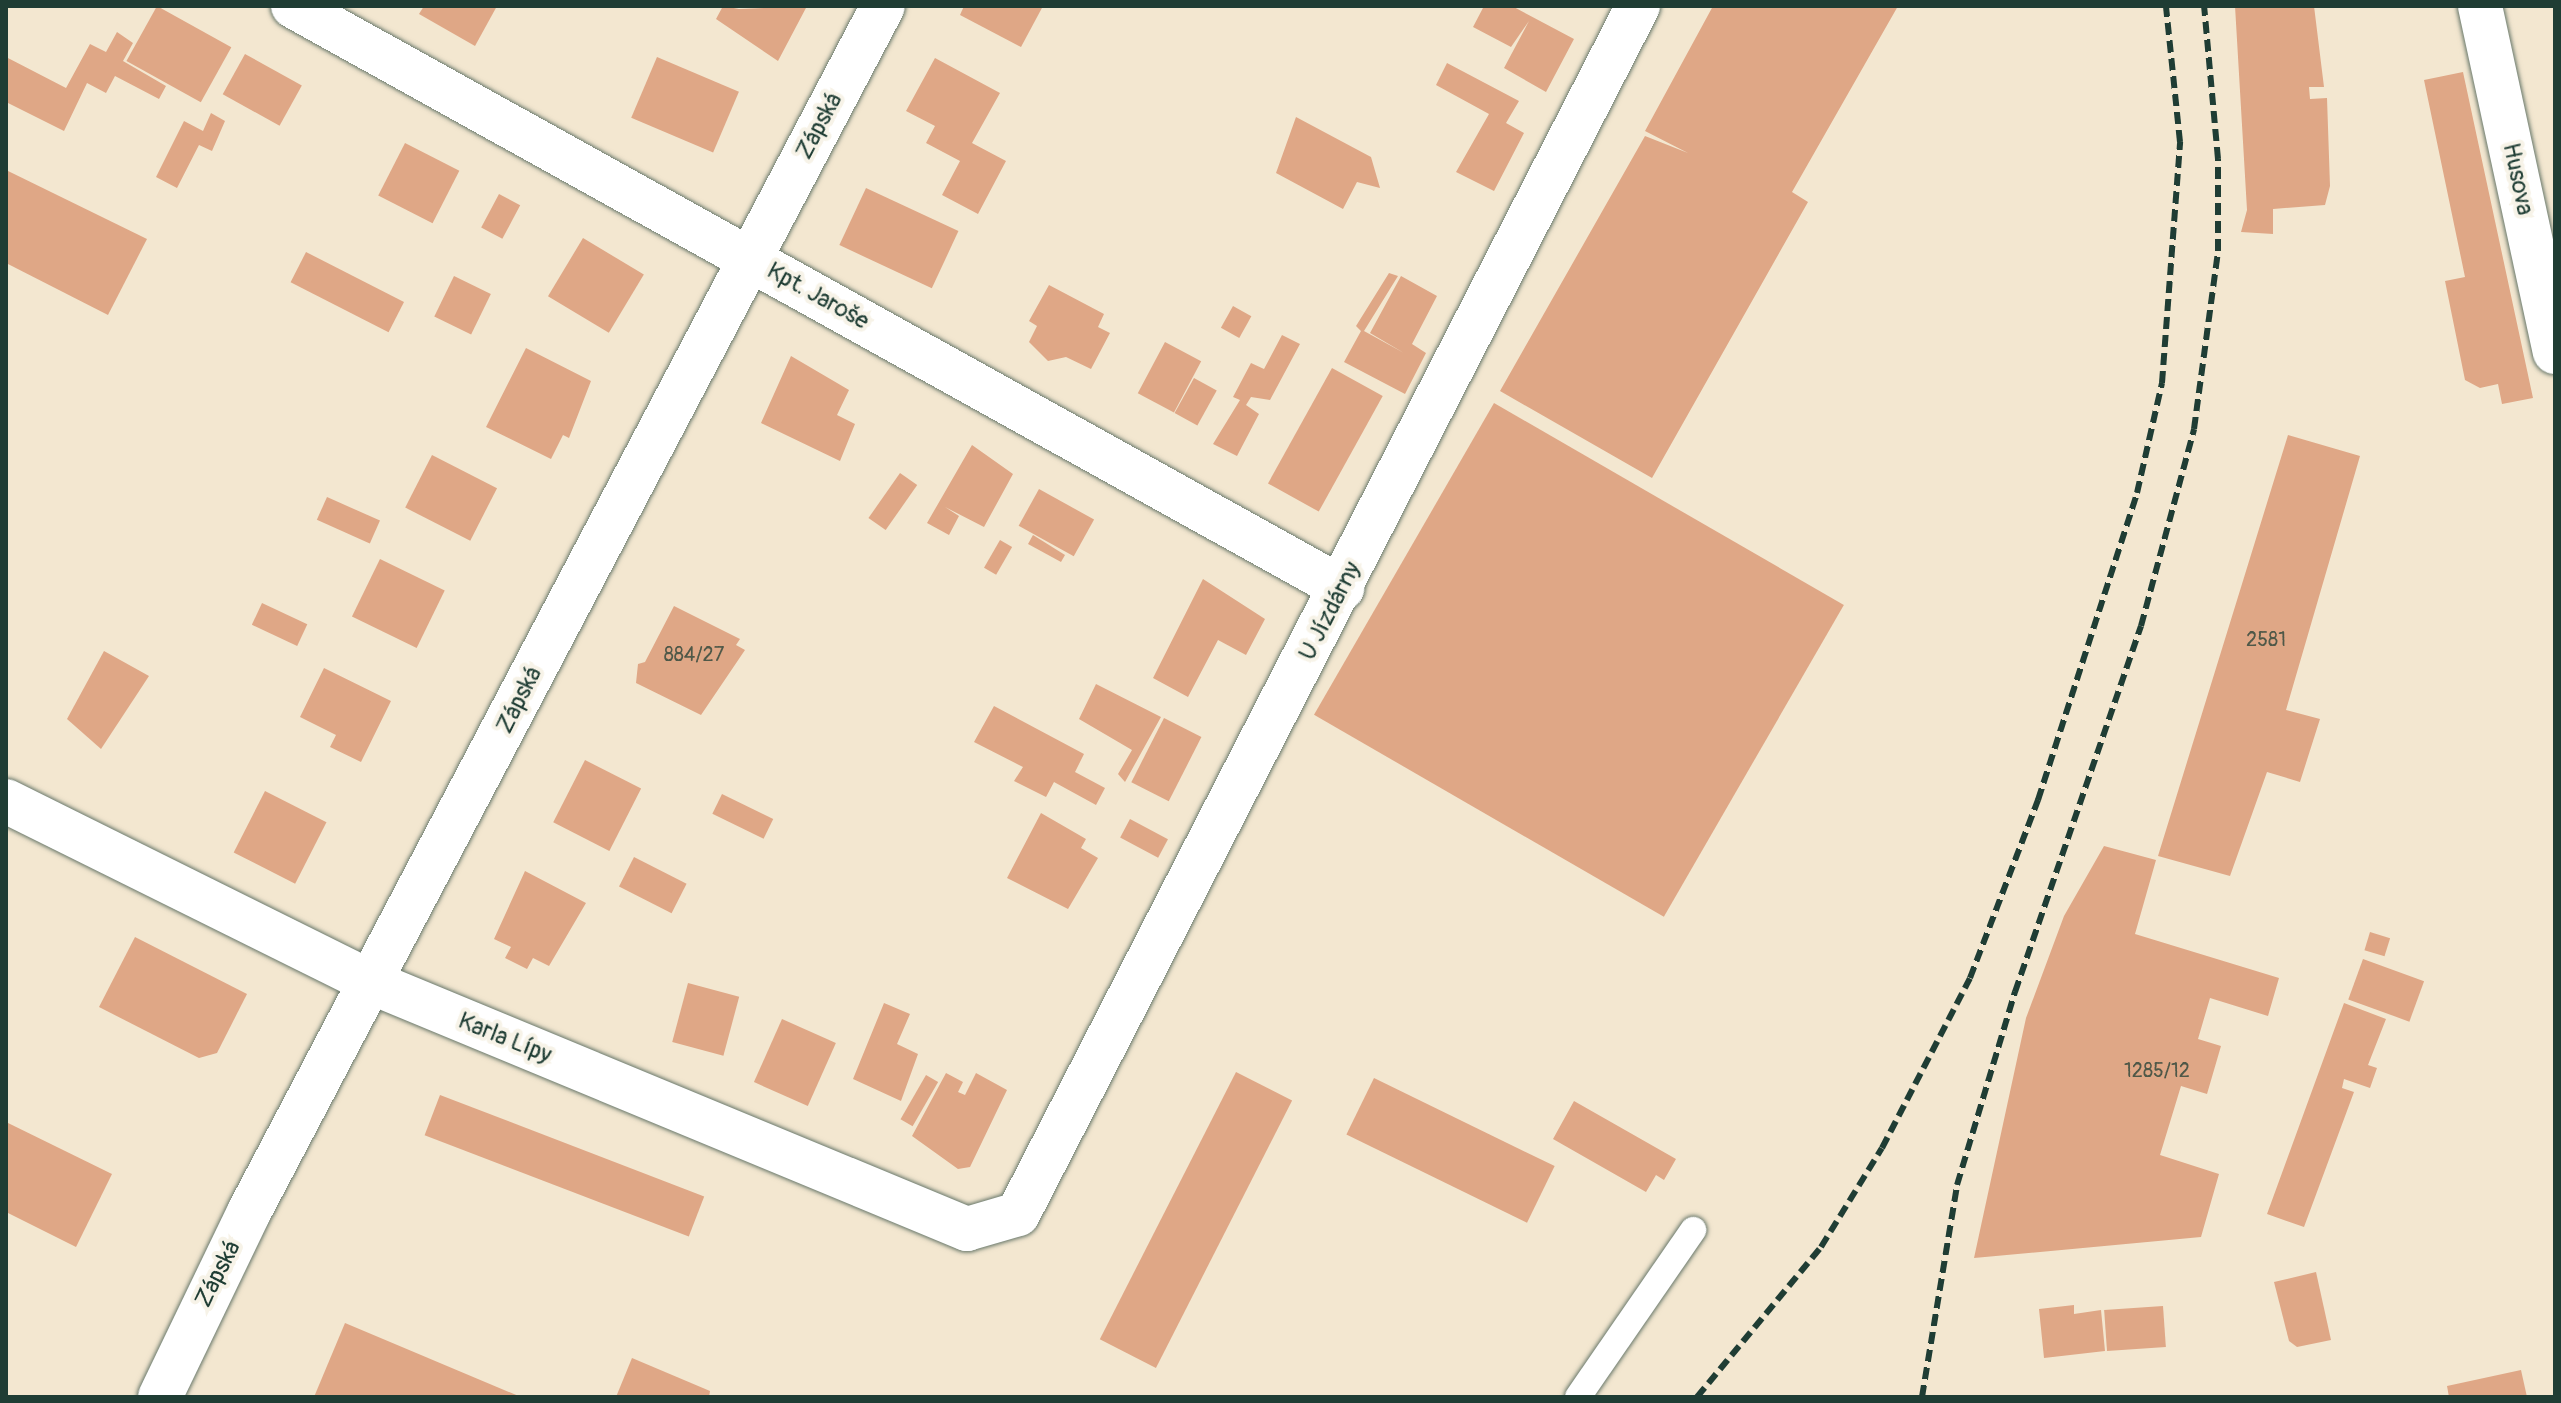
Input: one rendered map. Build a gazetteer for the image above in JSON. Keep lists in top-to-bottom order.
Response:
{
  "streets": {
    "street": [
      "Zápská",
      "Husova",
      "Kpt. Jaroše",
      "U Jízdárny",
      "Karla Lípy"
    ]
  },
  "crossings": [
    ["Zápská", "Kpt. Jaroše"],
    ["Zápská", "Karla Lípy"],
    ["Kpt. Jaroše", "U Jízdárny"],
    ["U Jízdárny", "Karla Lípy"]
  ],
  "house_numbers": ["2581", "884/27", "1285/12"]
}
